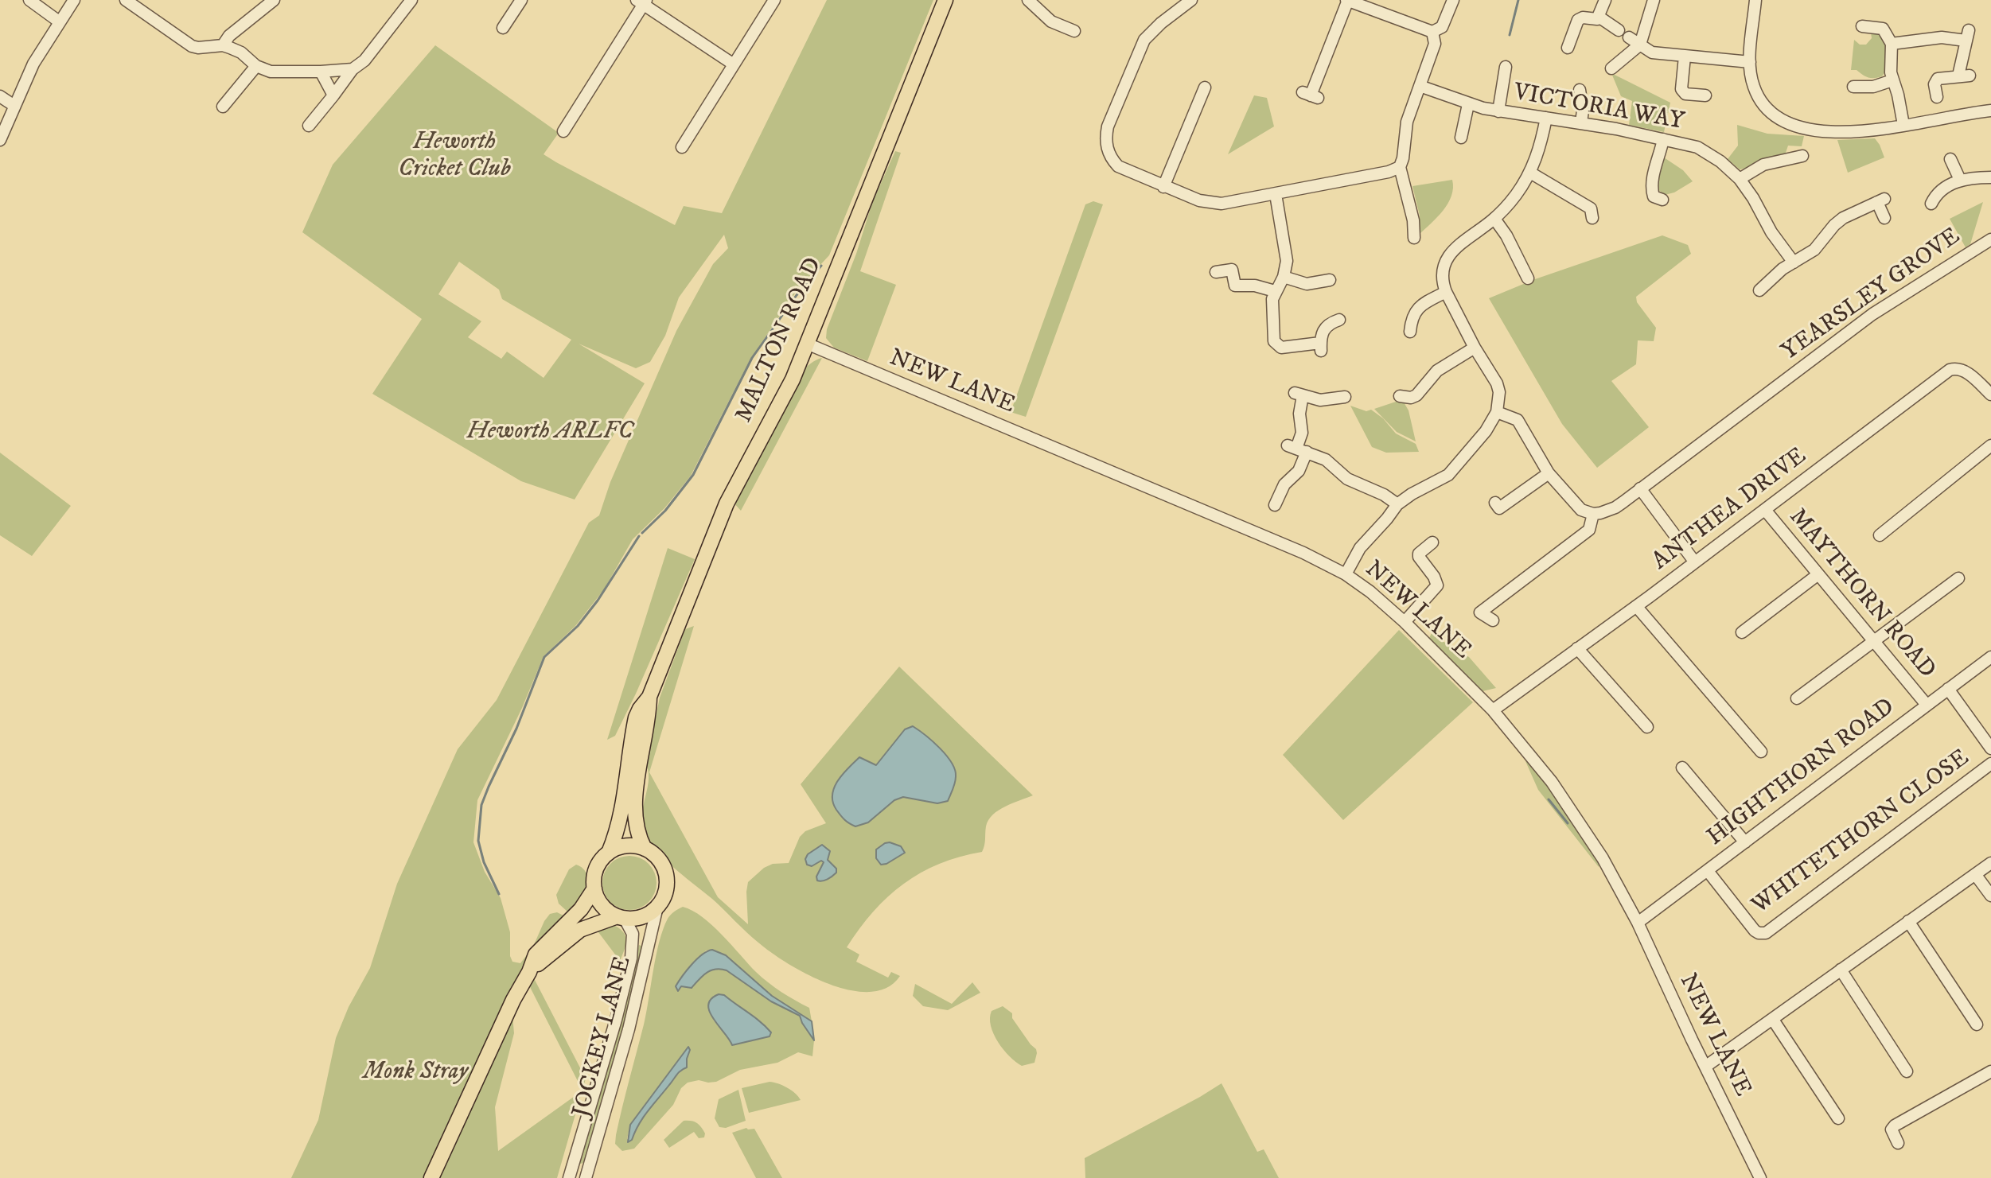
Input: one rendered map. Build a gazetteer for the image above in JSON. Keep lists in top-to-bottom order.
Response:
{
  "streets": {
    "main road": ["MALTON ROAD"],
    "street": [
      "VICTORIA WAY",
      "YEARSLEY GROVE",
      "NEW LANE",
      "ANTHEA DRIVE",
      "MAYTHORN ROAD",
      "HIGHTHORN ROAD",
      "WHITETHORN CLOSE",
      "JOCKEY LANE"
    ]
  },
  "crossings": [
    ["MALTON ROAD", "NEW LANE"],
    ["MALTON ROAD", "JOCKEY LANE"],
    ["NEW LANE", "ANTHEA DRIVE"],
    ["NEW LANE", "HIGHTHORN ROAD"],
    ["ANTHEA DRIVE", "MAYTHORN ROAD"],
    ["MAYTHORN ROAD", "HIGHTHORN ROAD"],
    ["HIGHTHORN ROAD", "WHITETHORN CLOSE"]
  ],
  "parks": ["Heworth Cricket Club", "Heworth ARLFC", "Monk Stray"]
}
